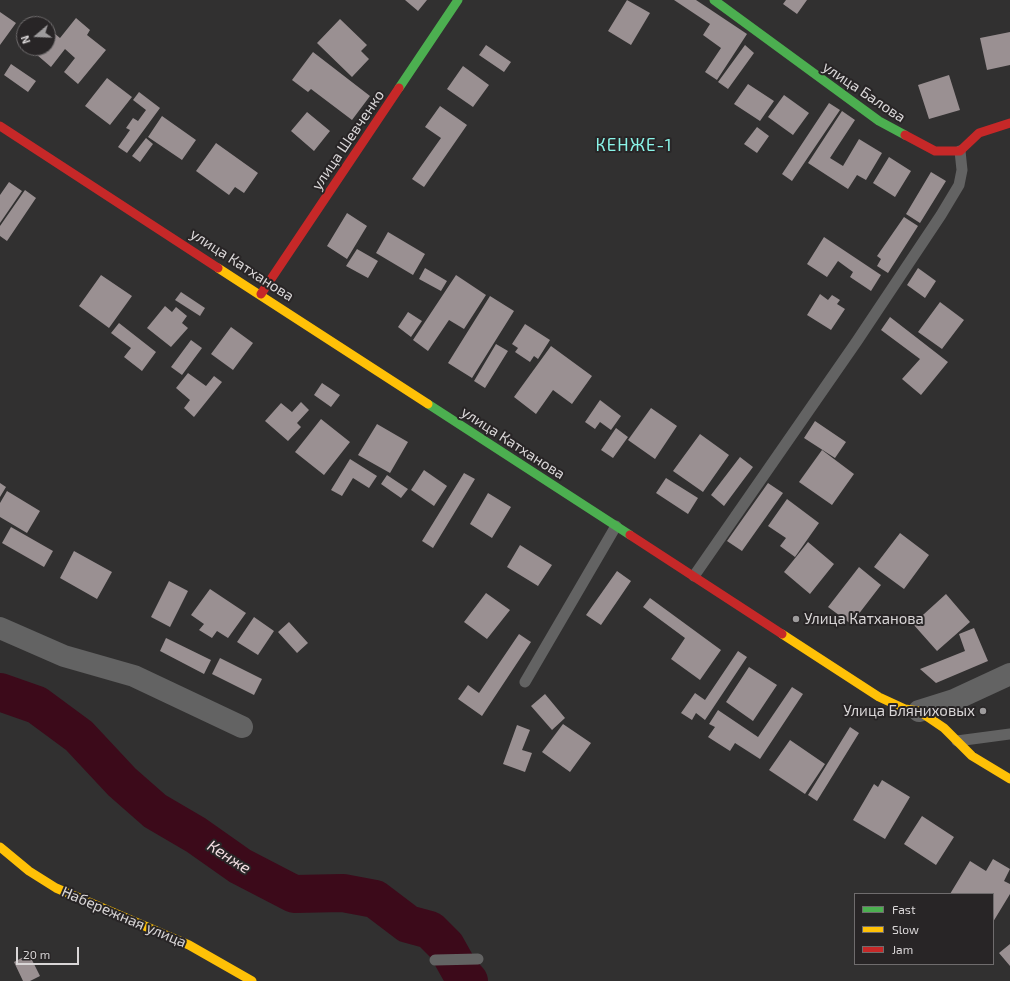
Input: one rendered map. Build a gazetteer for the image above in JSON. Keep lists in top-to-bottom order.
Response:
{
  "streets": {
    "street": [
      "улица Балова",
      "улица Шевченко",
      "улица Катханова",
      "Набережная улица"
    ]
  },
  "crossings": [
    ["улица Шевченко", "улица Катханова"]
  ],
  "districts": ["КЕНЖЕ-1"],
  "water": ["Кенже"],
  "places": ["Улица Катханова", "Улица Бляниховых"],
  "legend": ["Fast", "Slow", "Jam"],
  "scale_bar": "20 m",
  "north": "left"
}
